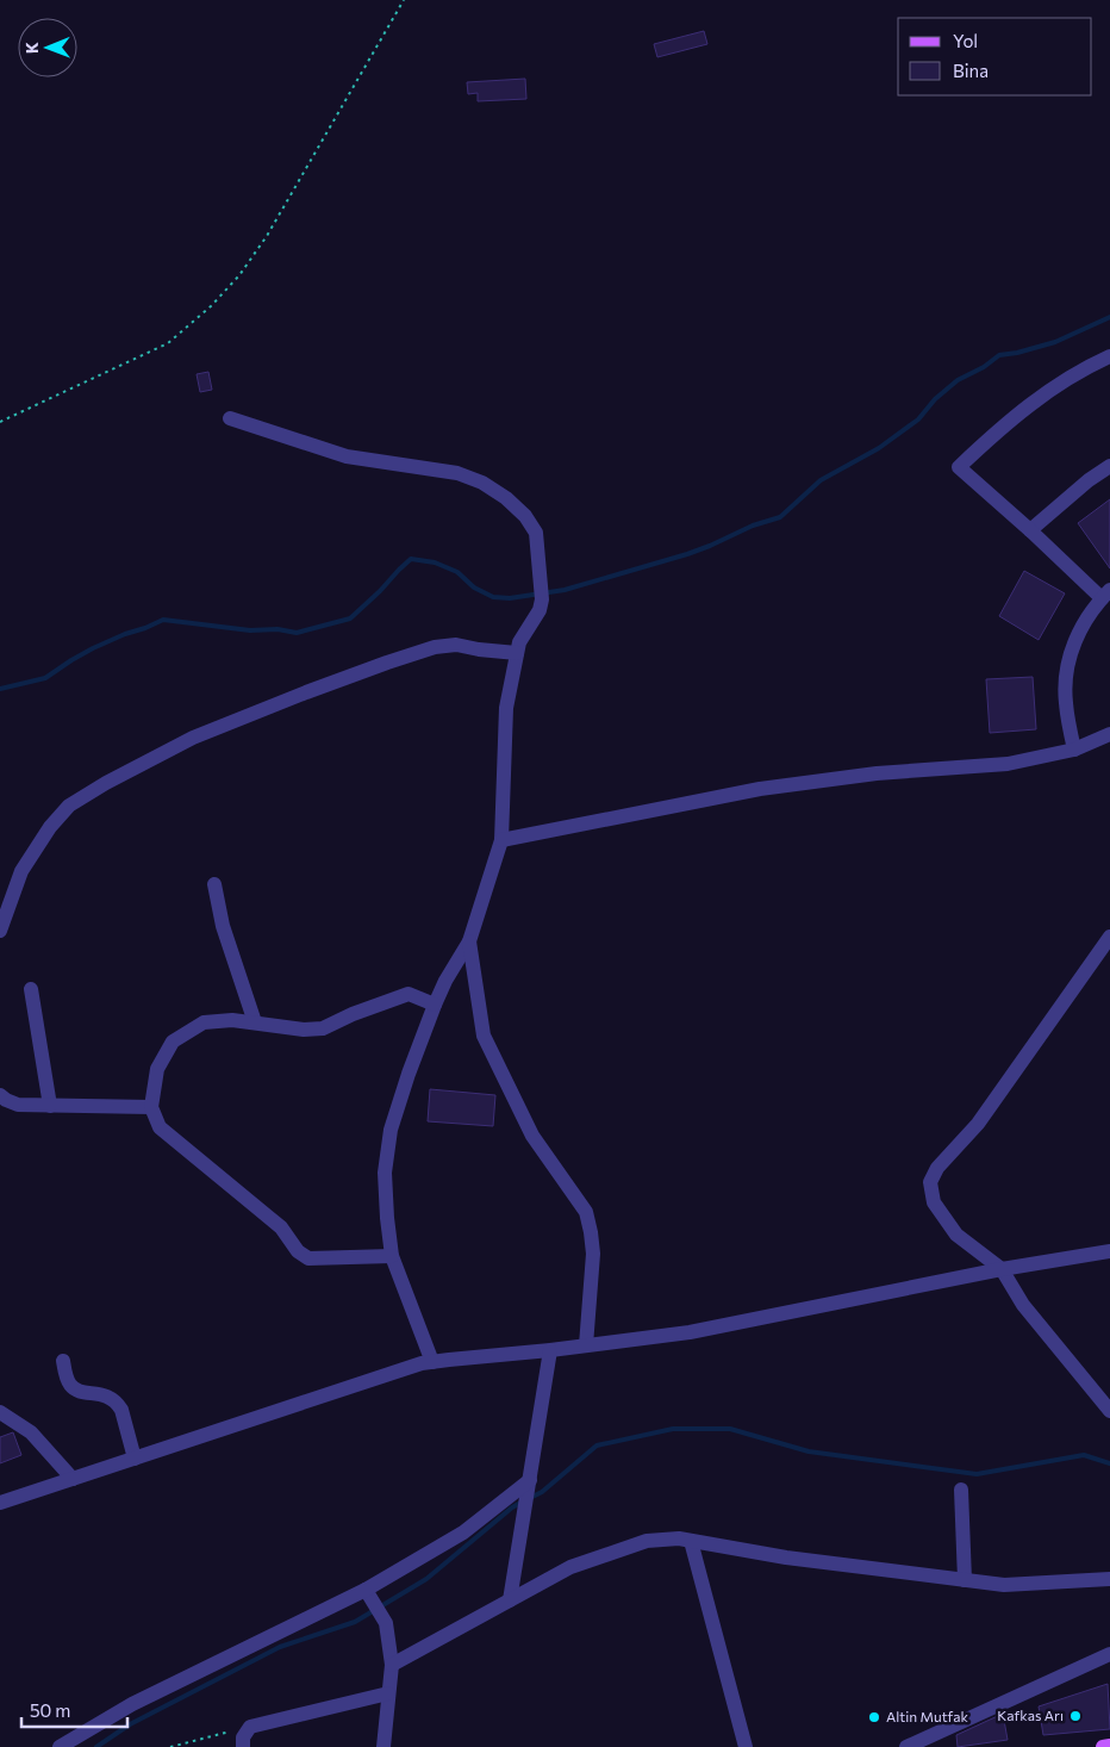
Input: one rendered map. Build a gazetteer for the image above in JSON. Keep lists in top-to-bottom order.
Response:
{
  "places": ["Kafkas Arı", "Altin Mutfak"],
  "legend": ["Yol", "Bina"],
  "scale_bar": "50 m",
  "north": "left"
}
